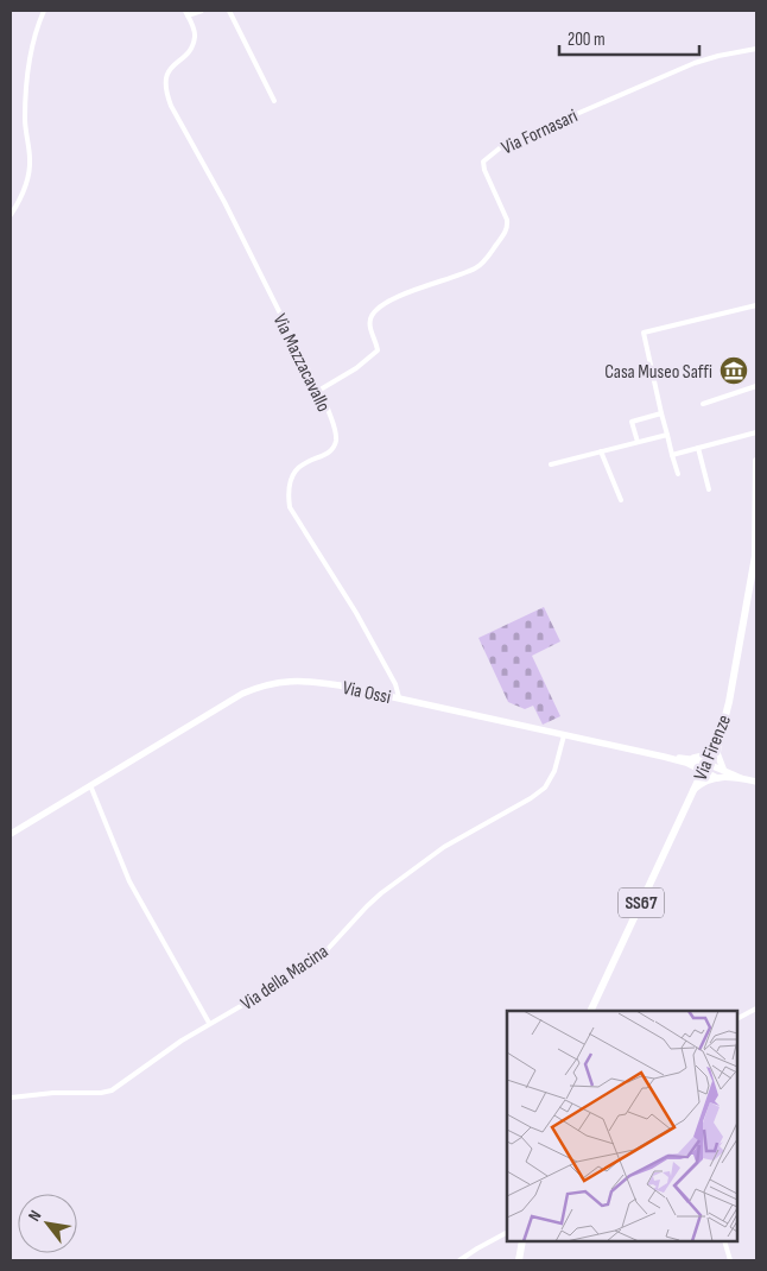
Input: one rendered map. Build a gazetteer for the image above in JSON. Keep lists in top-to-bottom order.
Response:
{
  "streets": {
    "main road": ["Via Firenze", "SS67"],
    "street": [
      "Via Fornasari",
      "Via Mazzacavallo",
      "Via Ossi",
      "Via della Macina"
    ]
  },
  "crossings": [
    ["Via Fornasari", "Via Mazzacavallo"],
    ["Via Mazzacavallo", "Via Ossi"],
    ["Via Ossi", "Via Firenze"],
    ["Via Ossi", "Via della Macina"]
  ],
  "places": {
    "museum": ["Casa Museo Saffi"]
  },
  "scale_bar": "200 m",
  "north": "top left"
}
